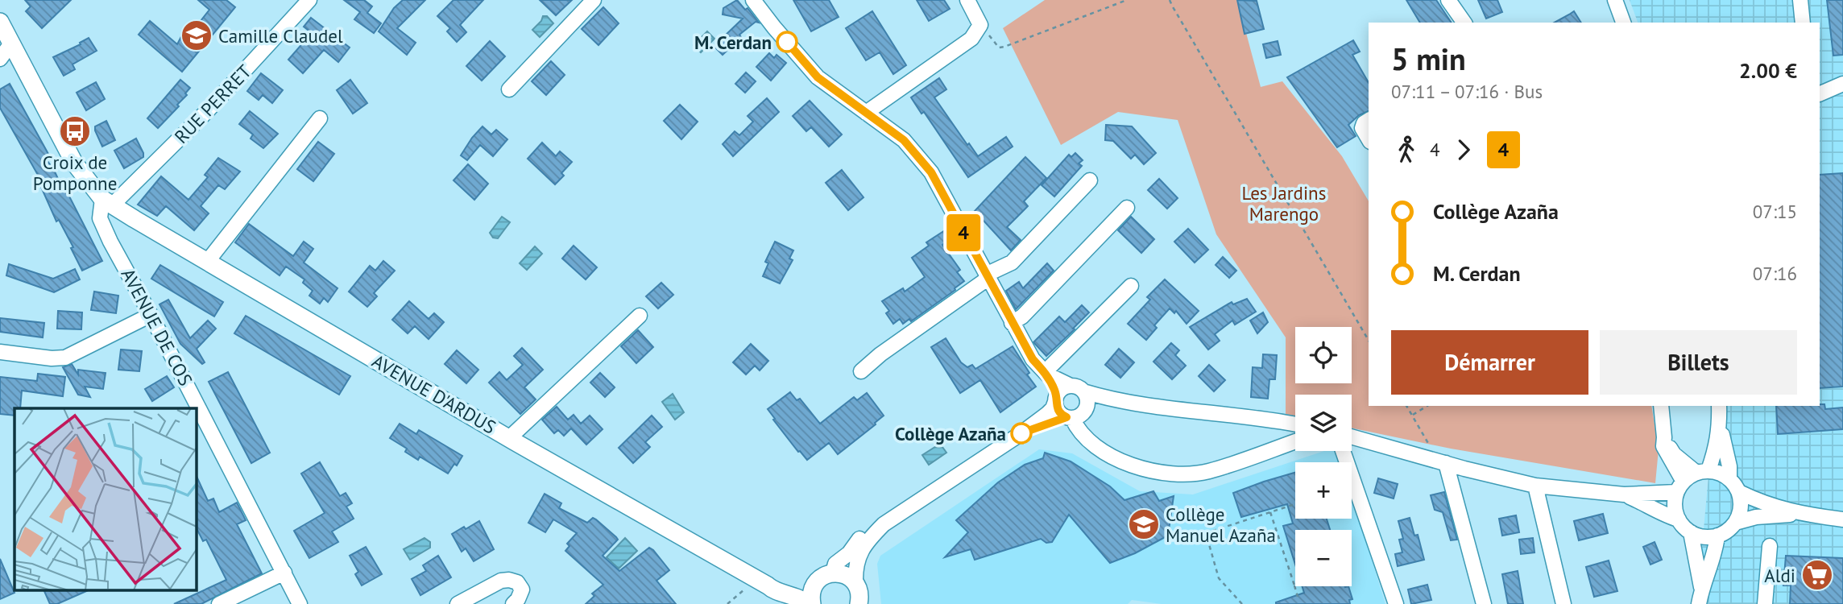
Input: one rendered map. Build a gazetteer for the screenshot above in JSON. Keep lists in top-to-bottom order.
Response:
{
  "streets": {
    "main road": ["AVENUE D'ARDUS"],
    "street": ["RUE PERRET", "AVENUE DE COS"]
  },
  "crossings": [
    ["RUE PERRET", "AVENUE DE COS"],
    ["RUE PERRET", "AVENUE D'ARDUS"],
    ["AVENUE DE COS", "AVENUE D'ARDUS"]
  ],
  "parks": ["Les Jardins Marengo"],
  "places": {
    "school or university": ["Camille Claudel", "Collège Manuel Azaña"],
    "other": ["M. Cerdan", "Collège Azaña"],
    "bus stop": ["Croix de Pomponne"],
    "supermarket": ["Aldi"]
  },
  "lines": ["bus line 4"],
  "page": {
    "on_map": "4",
    "heading": ["5 min", "07:11 – 07:16 · Bus", "2.00 €"],
    "legs": ["4", "4"],
    "list": [
      {
        "name": "Collège Azaña",
        "value": "07:15"
      },
      {
        "name": "M. Cerdan",
        "value": "07:16"
      }
    ],
    "buttons": ["Démarrer", "Billets"],
    "map_buttons": ["+", "−"]
  }
}
